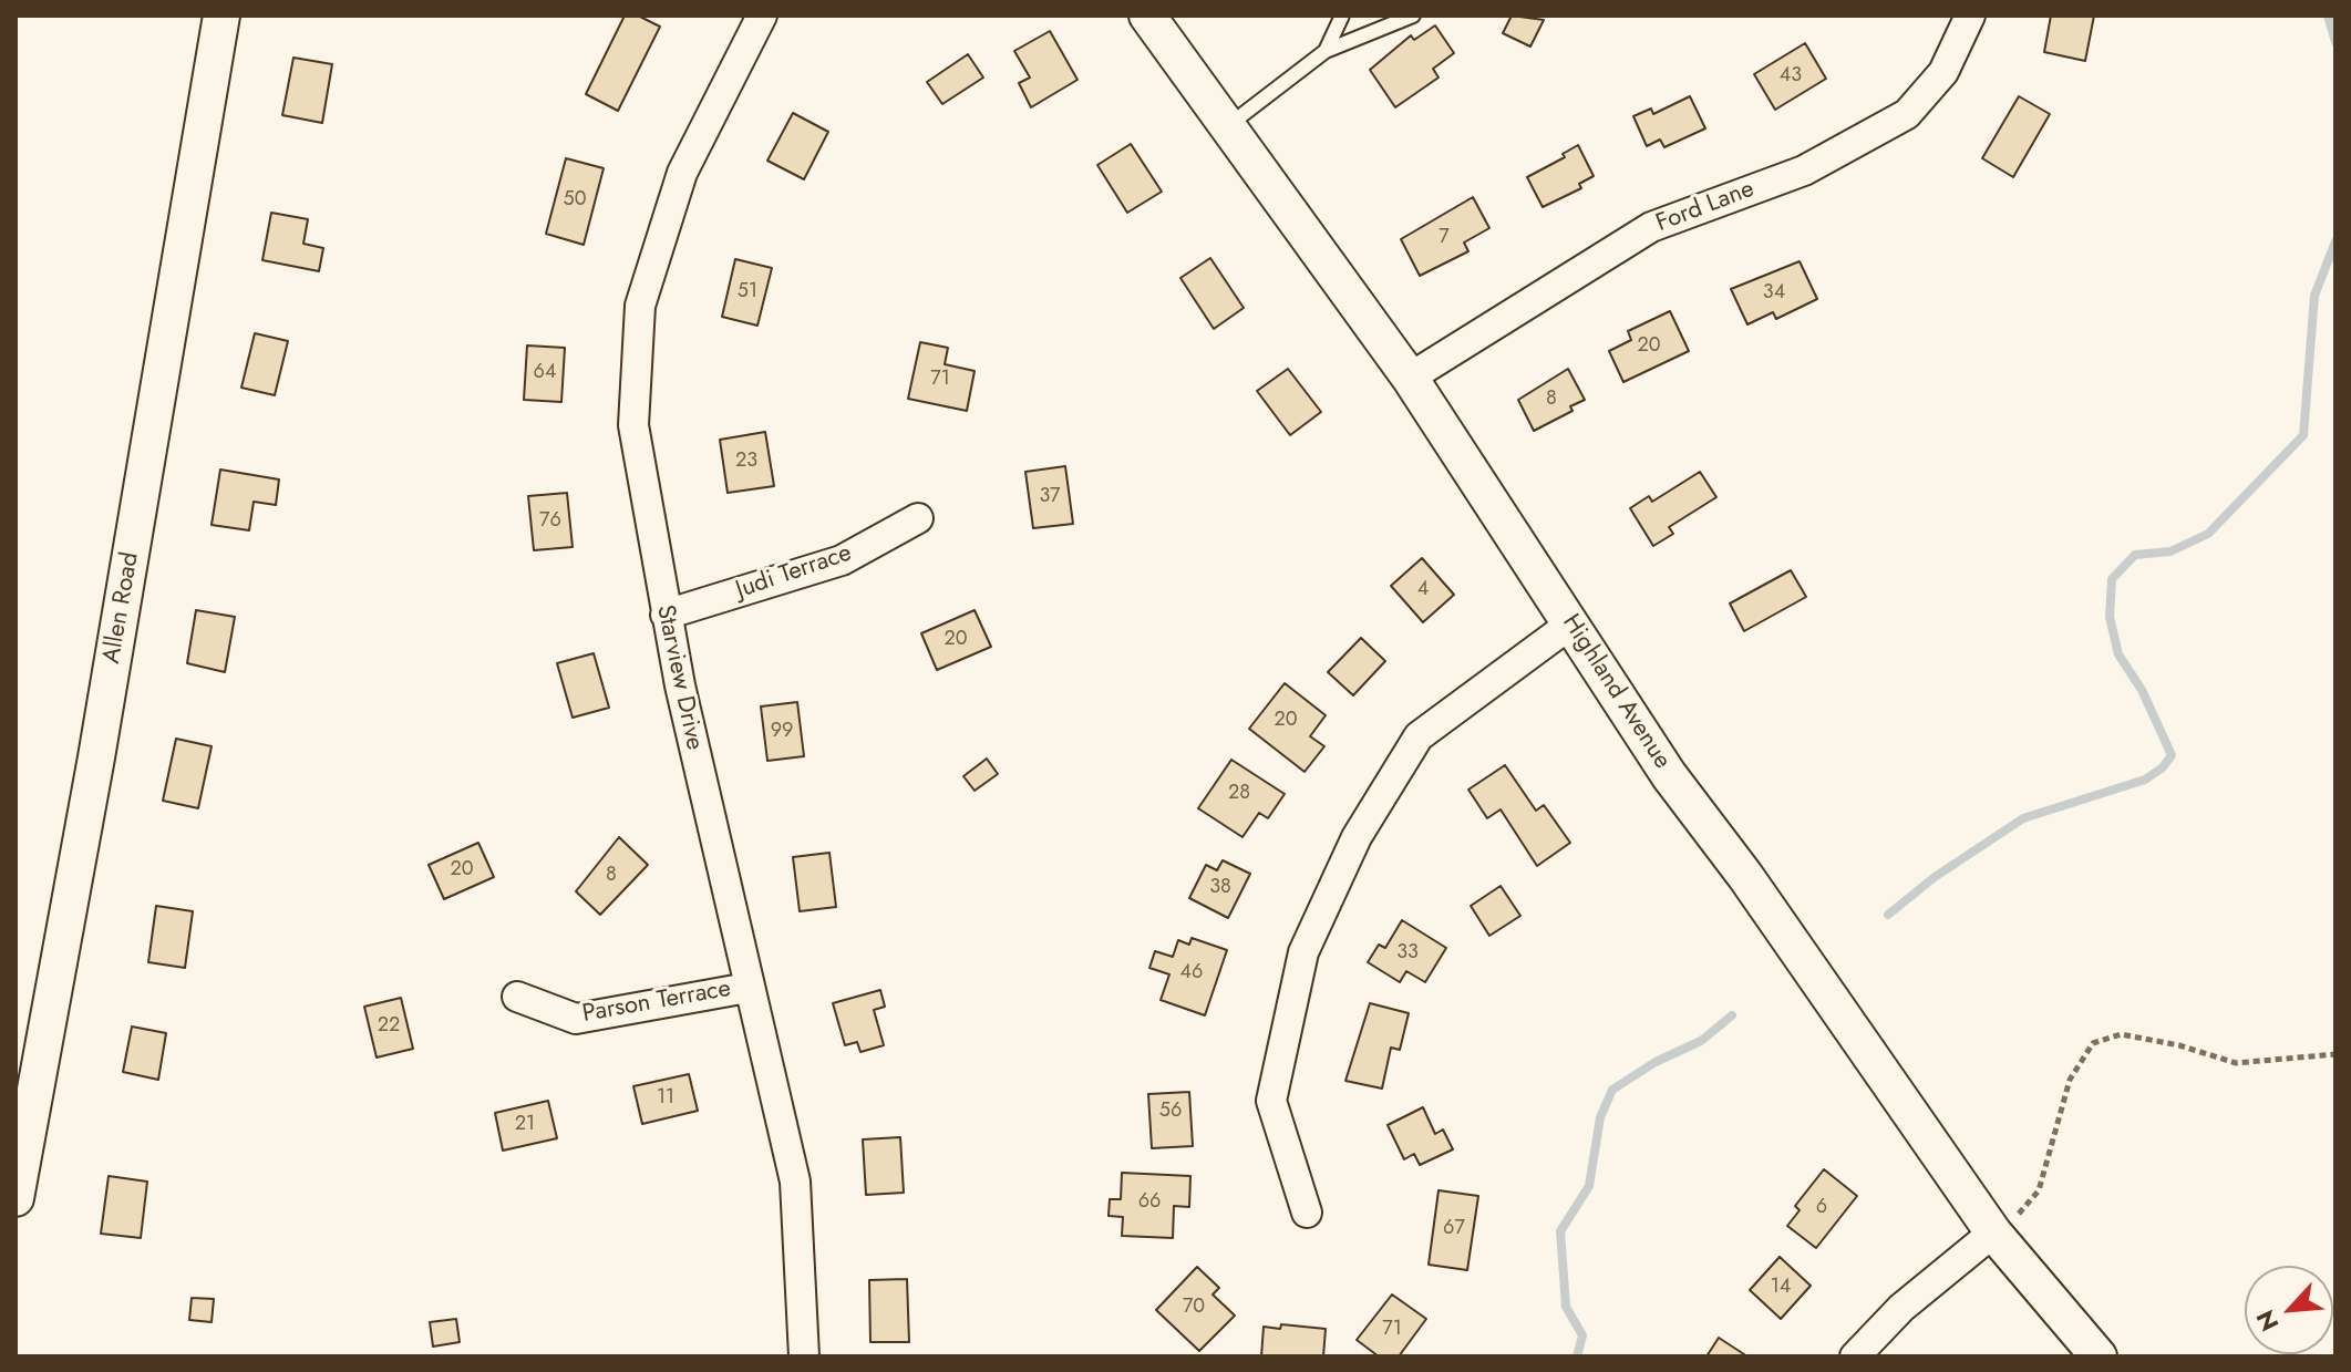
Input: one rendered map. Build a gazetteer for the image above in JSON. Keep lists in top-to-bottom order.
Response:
{
  "streets": {
    "street": [
      "Ford Lane",
      "Judi Terrace",
      "Allen Road",
      "Starview Drive",
      "Highland Avenue",
      "Parson Terrace"
    ]
  },
  "crossings": [
    ["Ford Lane", "Highland Avenue"],
    ["Judi Terrace", "Starview Drive"],
    ["Starview Drive", "Parson Terrace"]
  ],
  "house_numbers": [
    "43",
    "50",
    "7",
    "51",
    "34",
    "20",
    "64",
    "71",
    "8",
    "23",
    "37",
    "76",
    "4",
    "20",
    "20",
    "99",
    "28",
    "20",
    "8",
    "38",
    "33",
    "46",
    "22",
    "11",
    "56",
    "21",
    "66",
    "6",
    "67",
    "14",
    "70",
    "71"
  ],
  "north": "bottom left"
}
